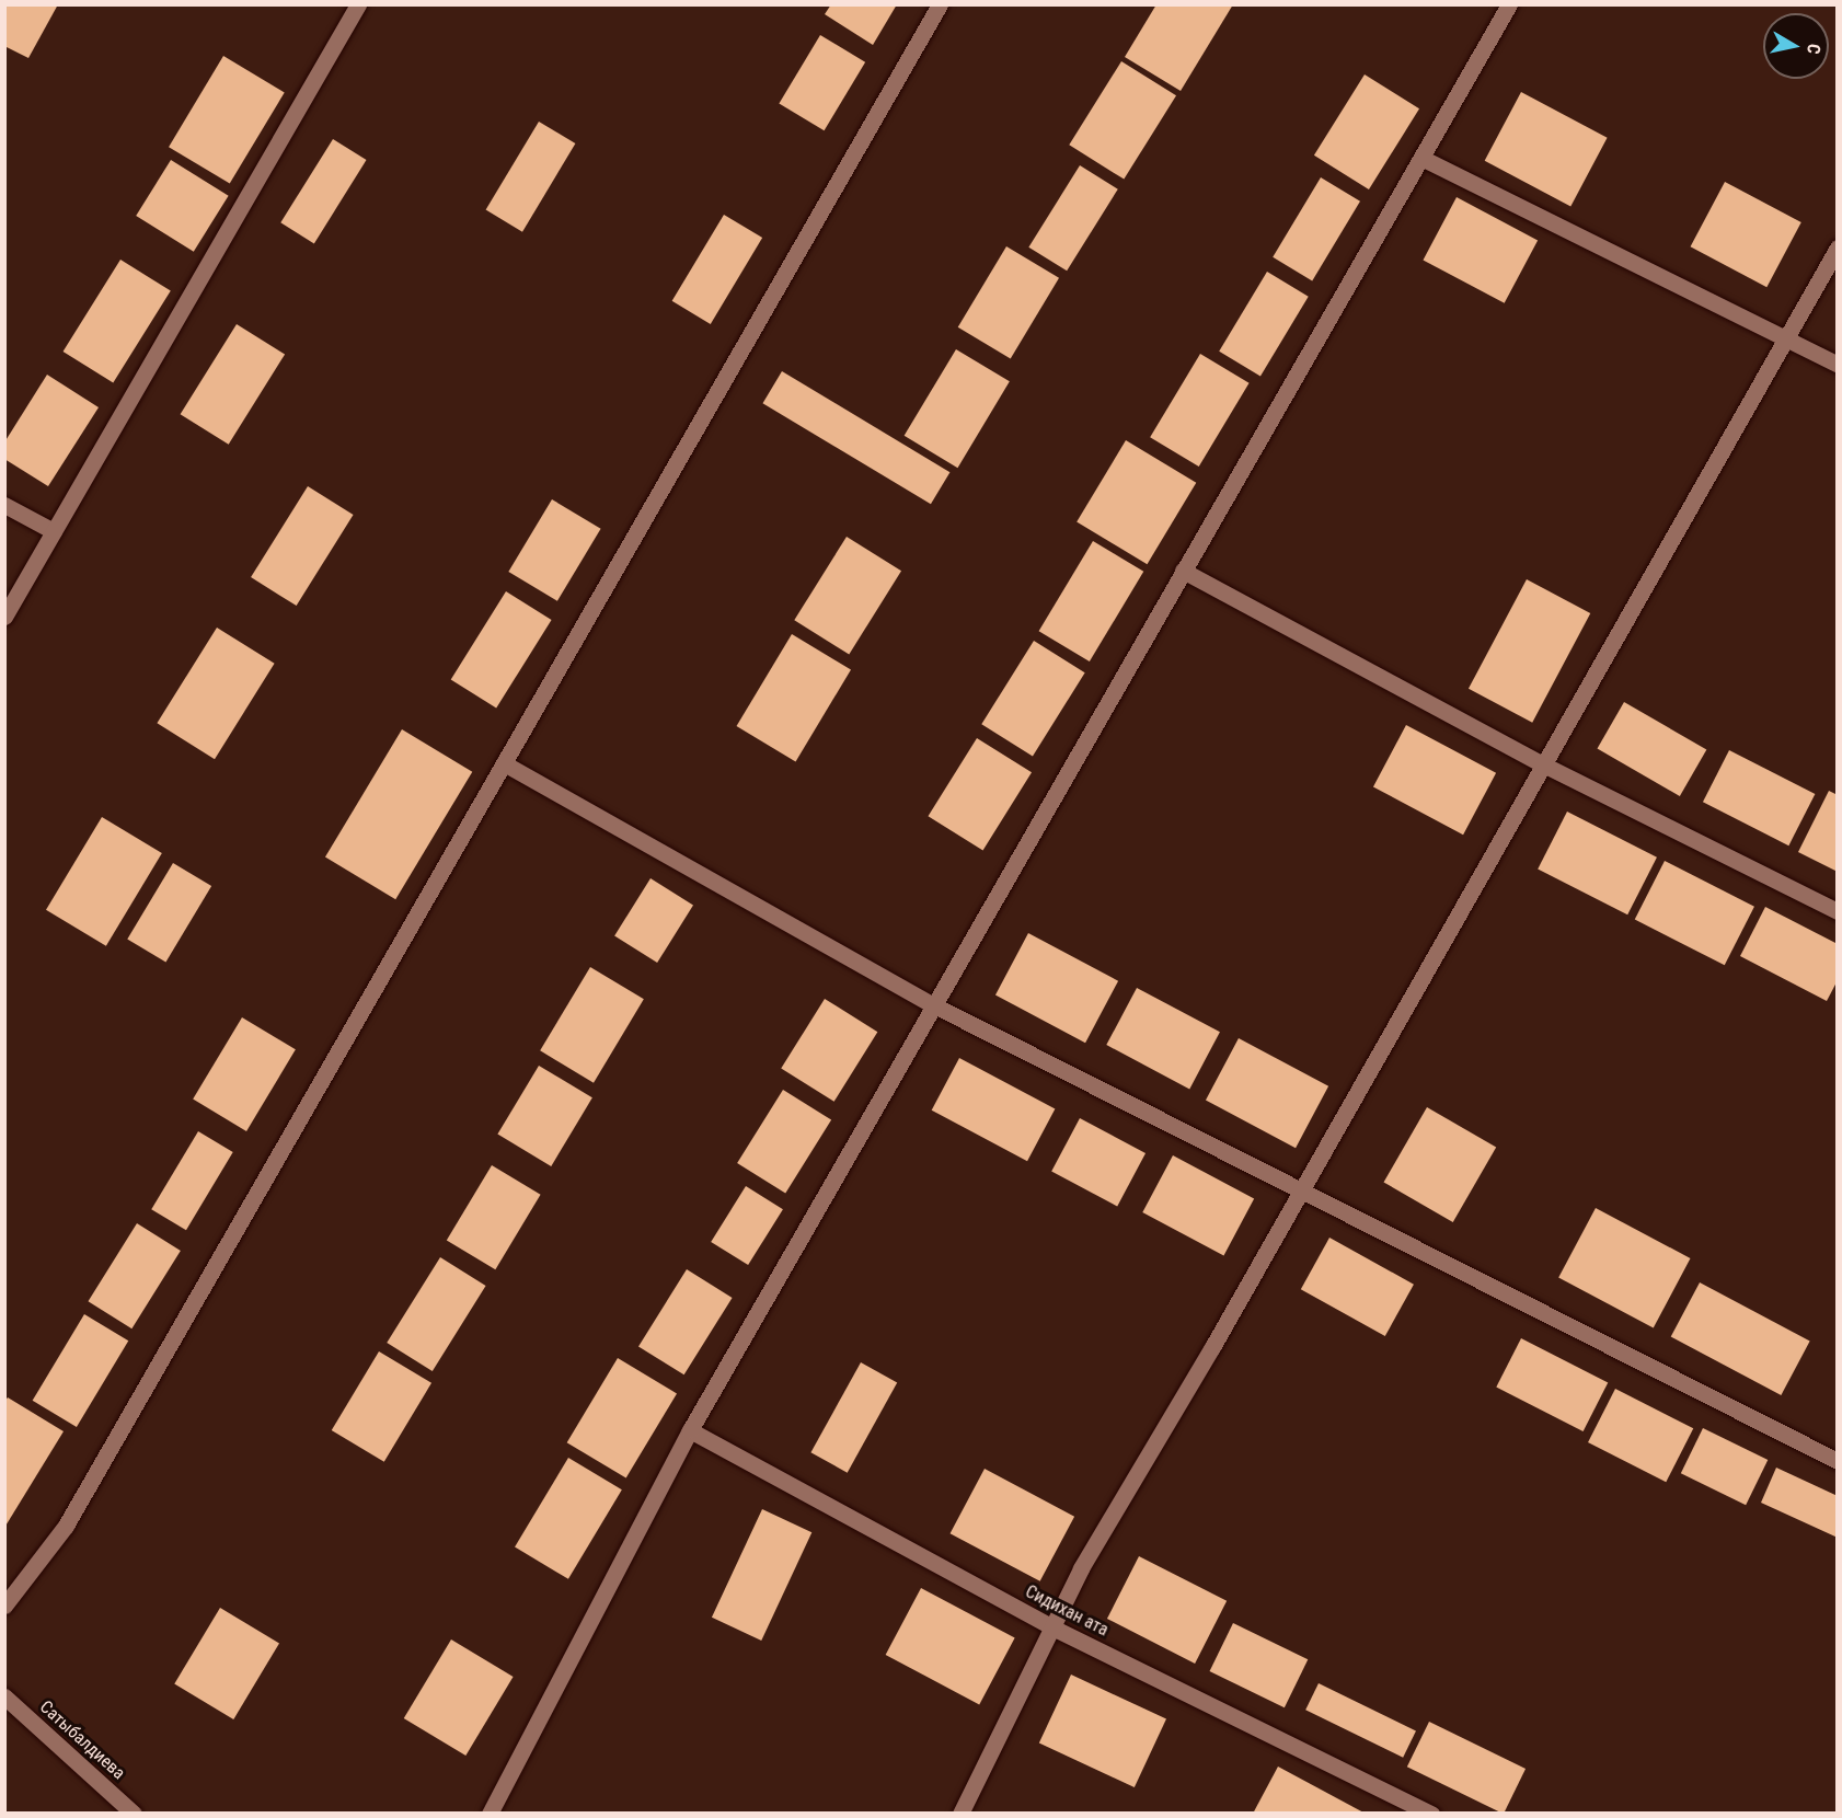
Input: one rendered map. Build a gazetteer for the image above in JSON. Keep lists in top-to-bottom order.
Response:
{
  "streets": {
    "street": ["Сидихан ата", "Сатыбалдиева"]
  },
  "north": "right"
}
